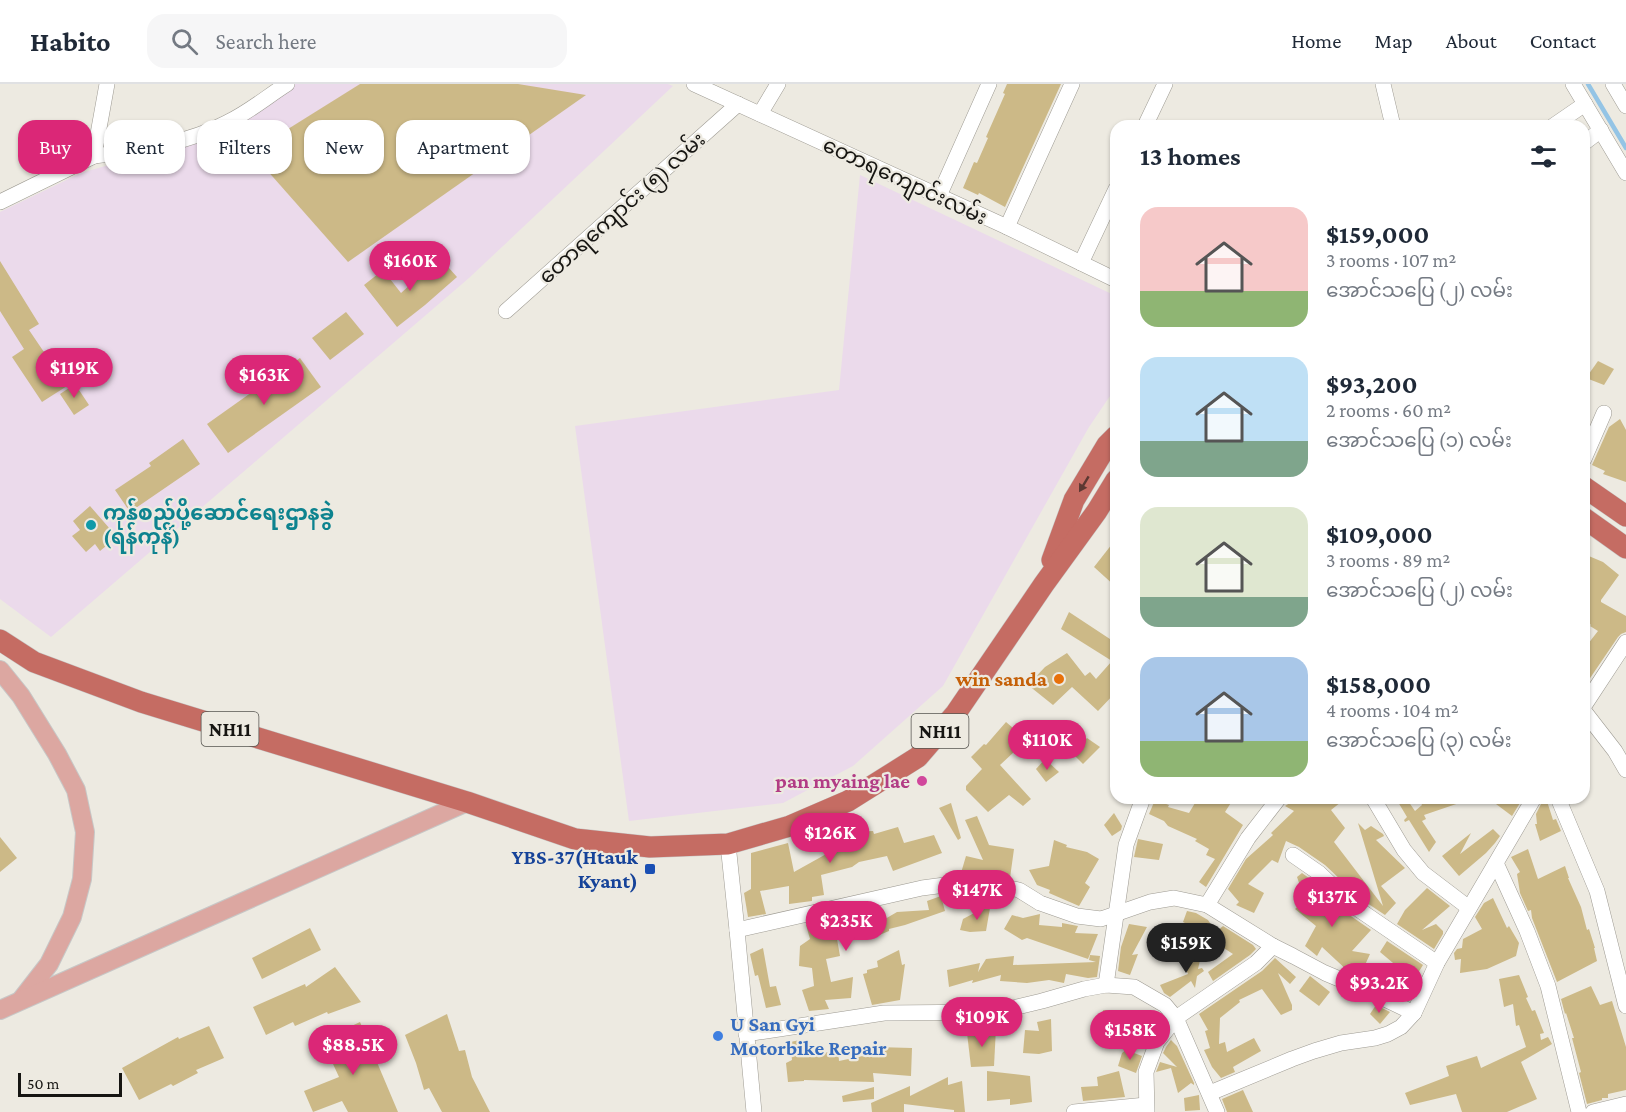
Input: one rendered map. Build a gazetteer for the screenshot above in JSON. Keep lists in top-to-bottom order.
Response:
{
  "streets": {
    "highway": ["NH11"],
    "street": ["တောရကျောင်းလမ်း", "တောရကျောင်း (၅) လမ်း"]
  },
  "crossings": [
    ["တောရကျောင်းလမ်း", "တောရကျောင်း (၅) လမ်း"]
  ],
  "places": {
    "other": [
      "ကုန်စည်ပို့ဆောင်ရေးဌာနခွဲ (ရန်ကုန်)",
      "win sanda",
      "pan myaing lae",
      "U San Gyi Motorbike Repair"
    ],
    "transit": ["YBS-37(Htauk Kyant)"]
  },
  "scale_bar": "50 m",
  "page": {
    "header": "Habito",
    "search": "Search here",
    "nav": [
      "Home",
      "Map",
      "About",
      "Contact"
    ],
    "chip": [
      "Buy",
      "Rent",
      "Filters",
      "New",
      "Apartment"
    ],
    "heading": "13 homes",
    "list": [
      {
        "name": "$159,000",
        "note": "3 rooms · 107 m² · အောင်သပြေ (၂) လမ်း"
      },
      {
        "name": "$93,200",
        "note": "2 rooms · 60 m² · အောင်သပြေ (၁) လမ်း"
      },
      {
        "name": "$109,000",
        "note": "3 rooms · 89 m² · အောင်သပြေ (၂) လမ်း"
      },
      {
        "name": "$158,000",
        "note": "4 rooms · 104 m² · အောင်သပြေ (၃) လမ်း"
      }
    ],
    "price": [
      "$160K",
      "$119K",
      "$163K",
      "$110K",
      "$126K",
      "$147K",
      "$137K",
      "$235K",
      "$159K",
      "$93.2K",
      "$109K",
      "$158K",
      "$88.5K"
    ],
    "scale": "50 m"
  }
}
